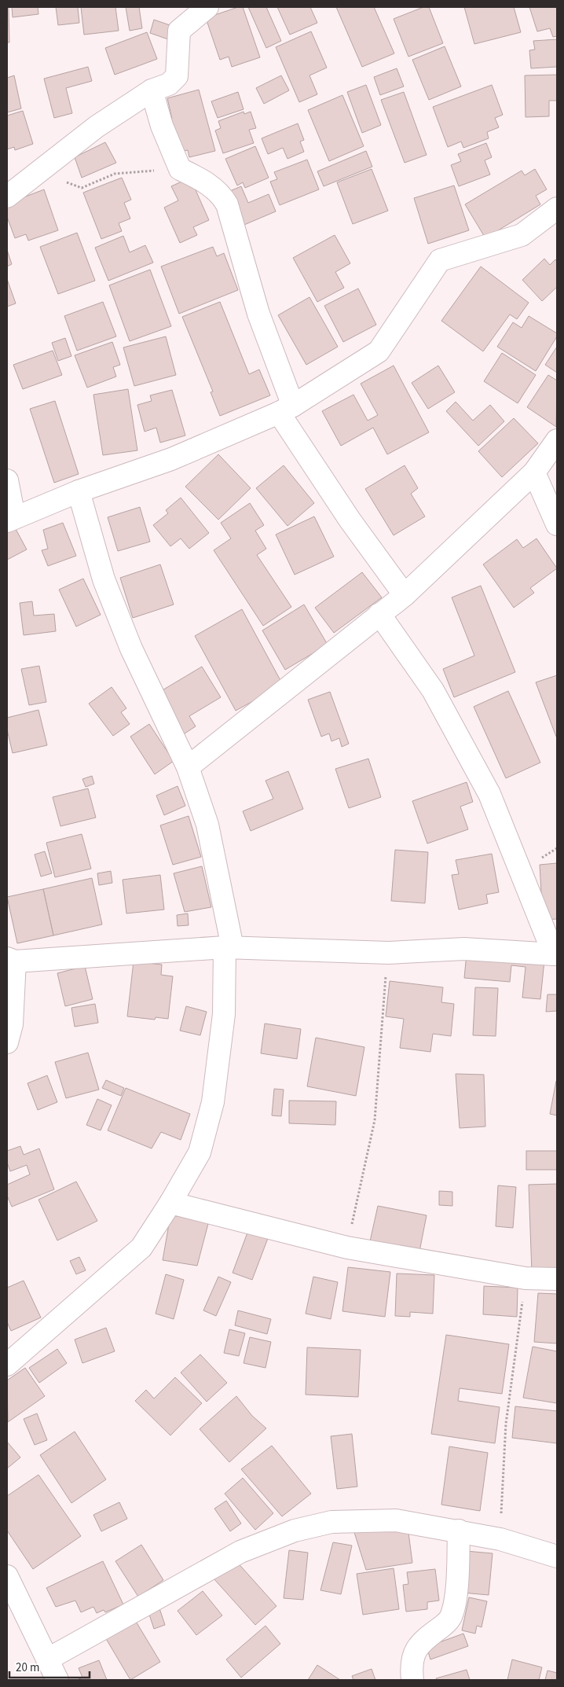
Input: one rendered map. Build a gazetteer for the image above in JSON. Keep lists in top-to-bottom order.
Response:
{
  "scale_bar": "20 m"
}
